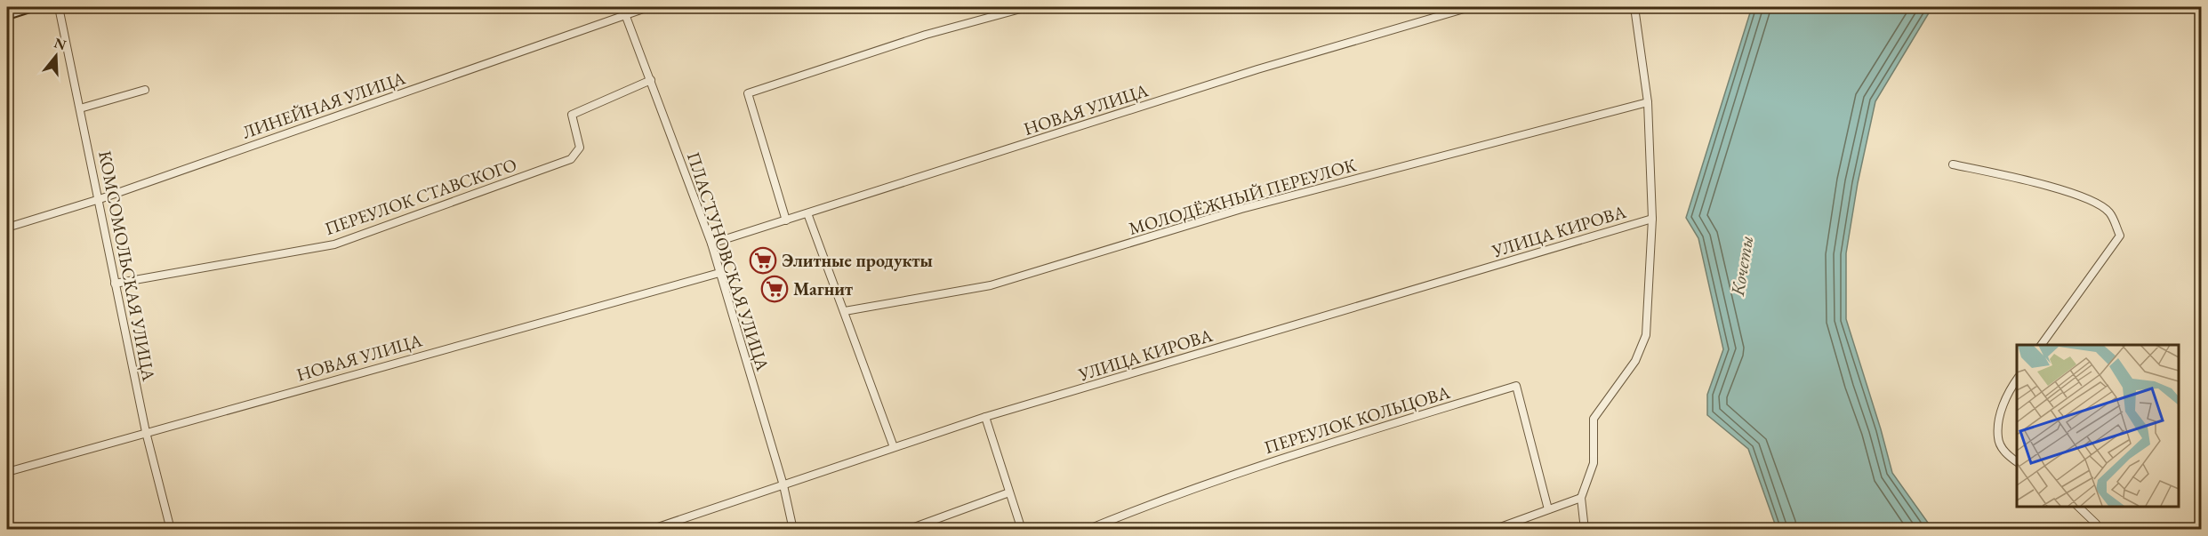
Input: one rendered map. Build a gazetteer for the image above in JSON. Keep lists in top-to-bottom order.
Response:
{
  "streets": {
    "street": [
      "ЛИНЕЙНАЯ УЛИЦА",
      "НОВАЯ УЛИЦА",
      "ПЕРЕУЛОК СТАВСКОГО",
      "МОЛОДЁЖНЫЙ ПЕРЕУЛОК",
      "УЛИЦА КИРОВА",
      "ПЛАСТУНОВСКАЯ УЛИЦА",
      "КОМСОМОЛЬСКАЯ УЛИЦА",
      "ПЕРЕУЛОК КОЛЬЦОВА"
    ]
  },
  "crossings": [
    ["ЛИНЕЙНАЯ УЛИЦА", "ПЛАСТУНОВСКАЯ УЛИЦА"],
    ["ЛИНЕЙНАЯ УЛИЦА", "КОМСОМОЛЬСКАЯ УЛИЦА"],
    ["НОВАЯ УЛИЦА", "ПЛАСТУНОВСКАЯ УЛИЦА"],
    ["НОВАЯ УЛИЦА", "КОМСОМОЛЬСКАЯ УЛИЦА"],
    ["ПЕРЕУЛОК СТАВСКОГО", "ПЛАСТУНОВСКАЯ УЛИЦА"],
    ["ПЕРЕУЛОК СТАВСКОГО", "КОМСОМОЛЬСКАЯ УЛИЦА"],
    ["УЛИЦА КИРОВА", "ПЛАСТУНОВСКАЯ УЛИЦА"]
  ],
  "water": ["Кочеты"],
  "places": {
    "supermarket": ["Элитные продукты", "Магнит"]
  },
  "north": "top"
}
